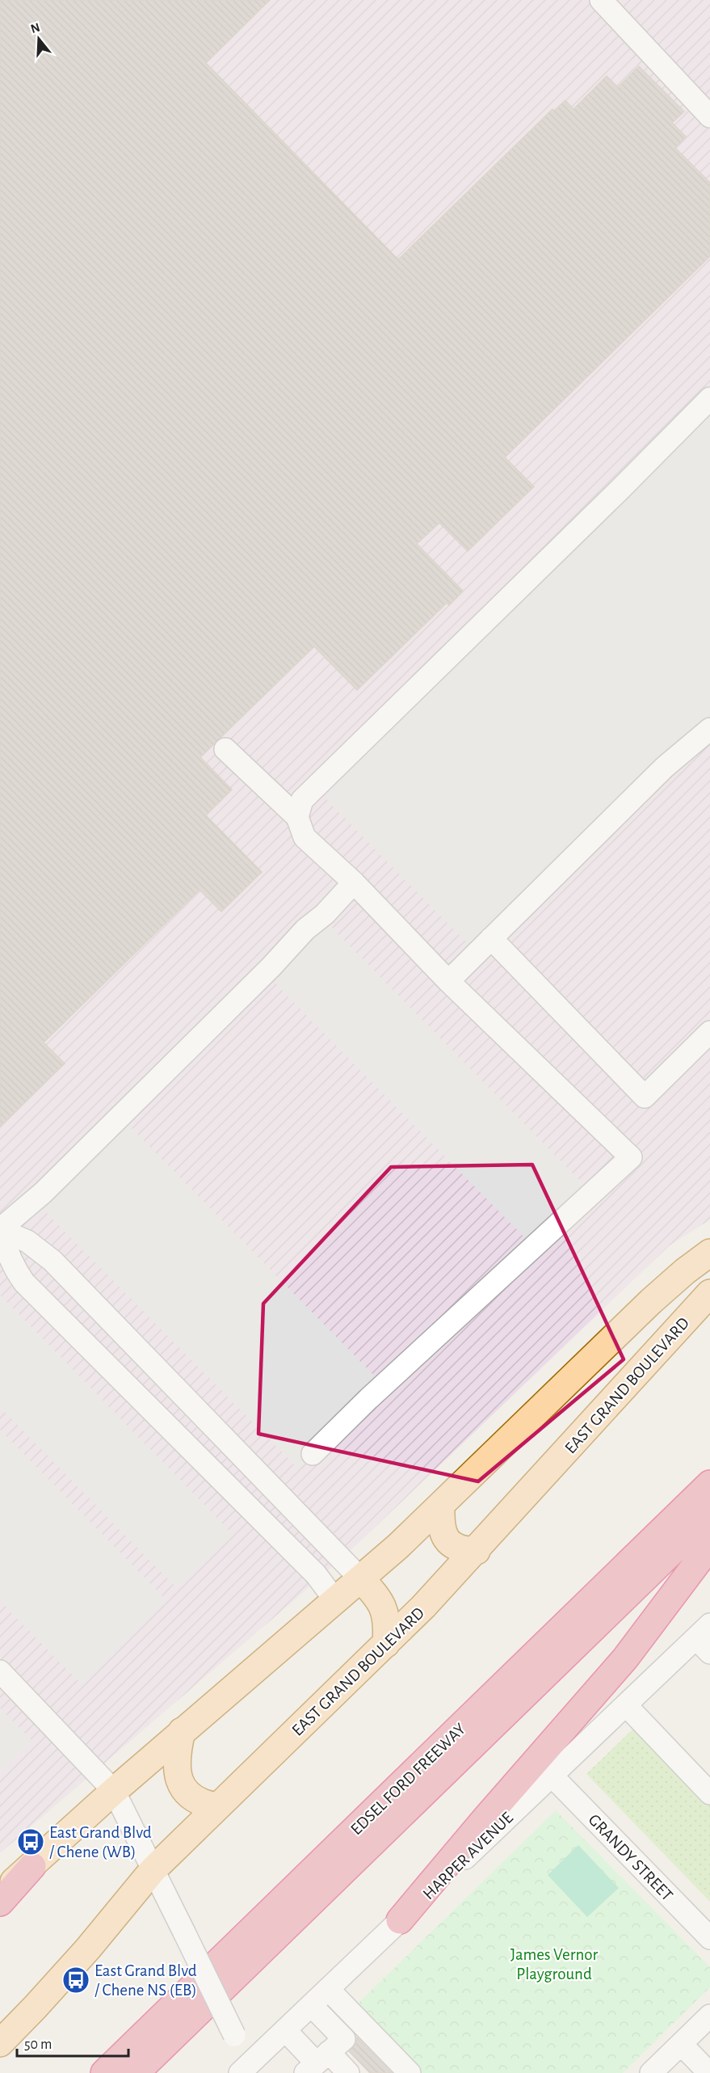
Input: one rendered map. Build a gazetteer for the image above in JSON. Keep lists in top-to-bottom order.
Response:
{
  "streets": {
    "highway": ["EDSEL FORD FREEWAY"],
    "main road": ["EAST GRAND BOULEVARD"],
    "street": ["HARPER AVENUE", "GRANDY STREET"]
  },
  "crossings": [
    ["HARPER AVENUE", "GRANDY STREET"]
  ],
  "parks": ["James Vernor Playground"],
  "places": {
    "bus stop": ["East Grand Blvd / Chene (WB)", "East Grand Blvd / Chene NS (EB)"]
  },
  "scale_bar": "50 m",
  "north": "top"
}
